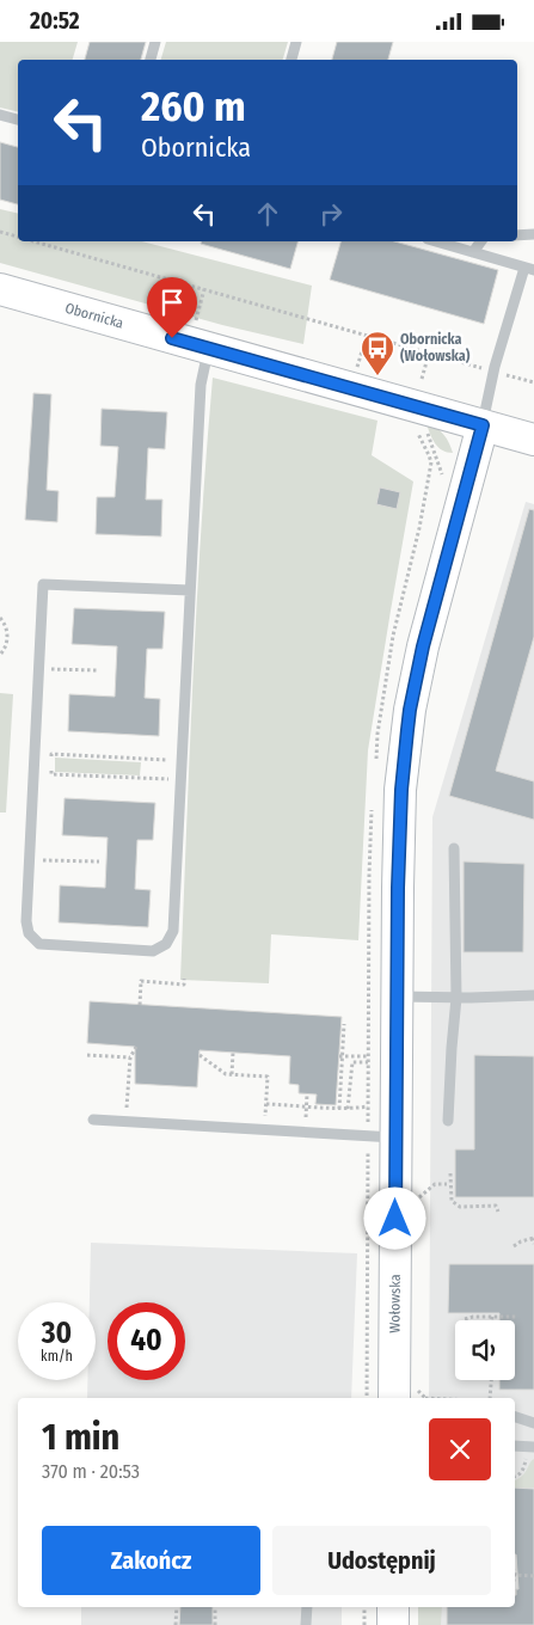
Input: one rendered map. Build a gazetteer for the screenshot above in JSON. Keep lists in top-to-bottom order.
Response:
{
  "streets": {
    "street": ["Obornicka", "Wołowska"]
  },
  "crossings": [
    ["Obornicka", "Wołowska"]
  ],
  "places": {
    "bus stop": ["Obornicka (Wołowska)"]
  },
  "page": {
    "status": "20:52",
    "turn": ["260 m", "Obornicka"],
    "speed": "30 km/h",
    "limit": "40",
    "heading": ["1 min", "370 m · 20:53"],
    "buttons": ["Zakończ", "Udostępnij"]
  }
}
